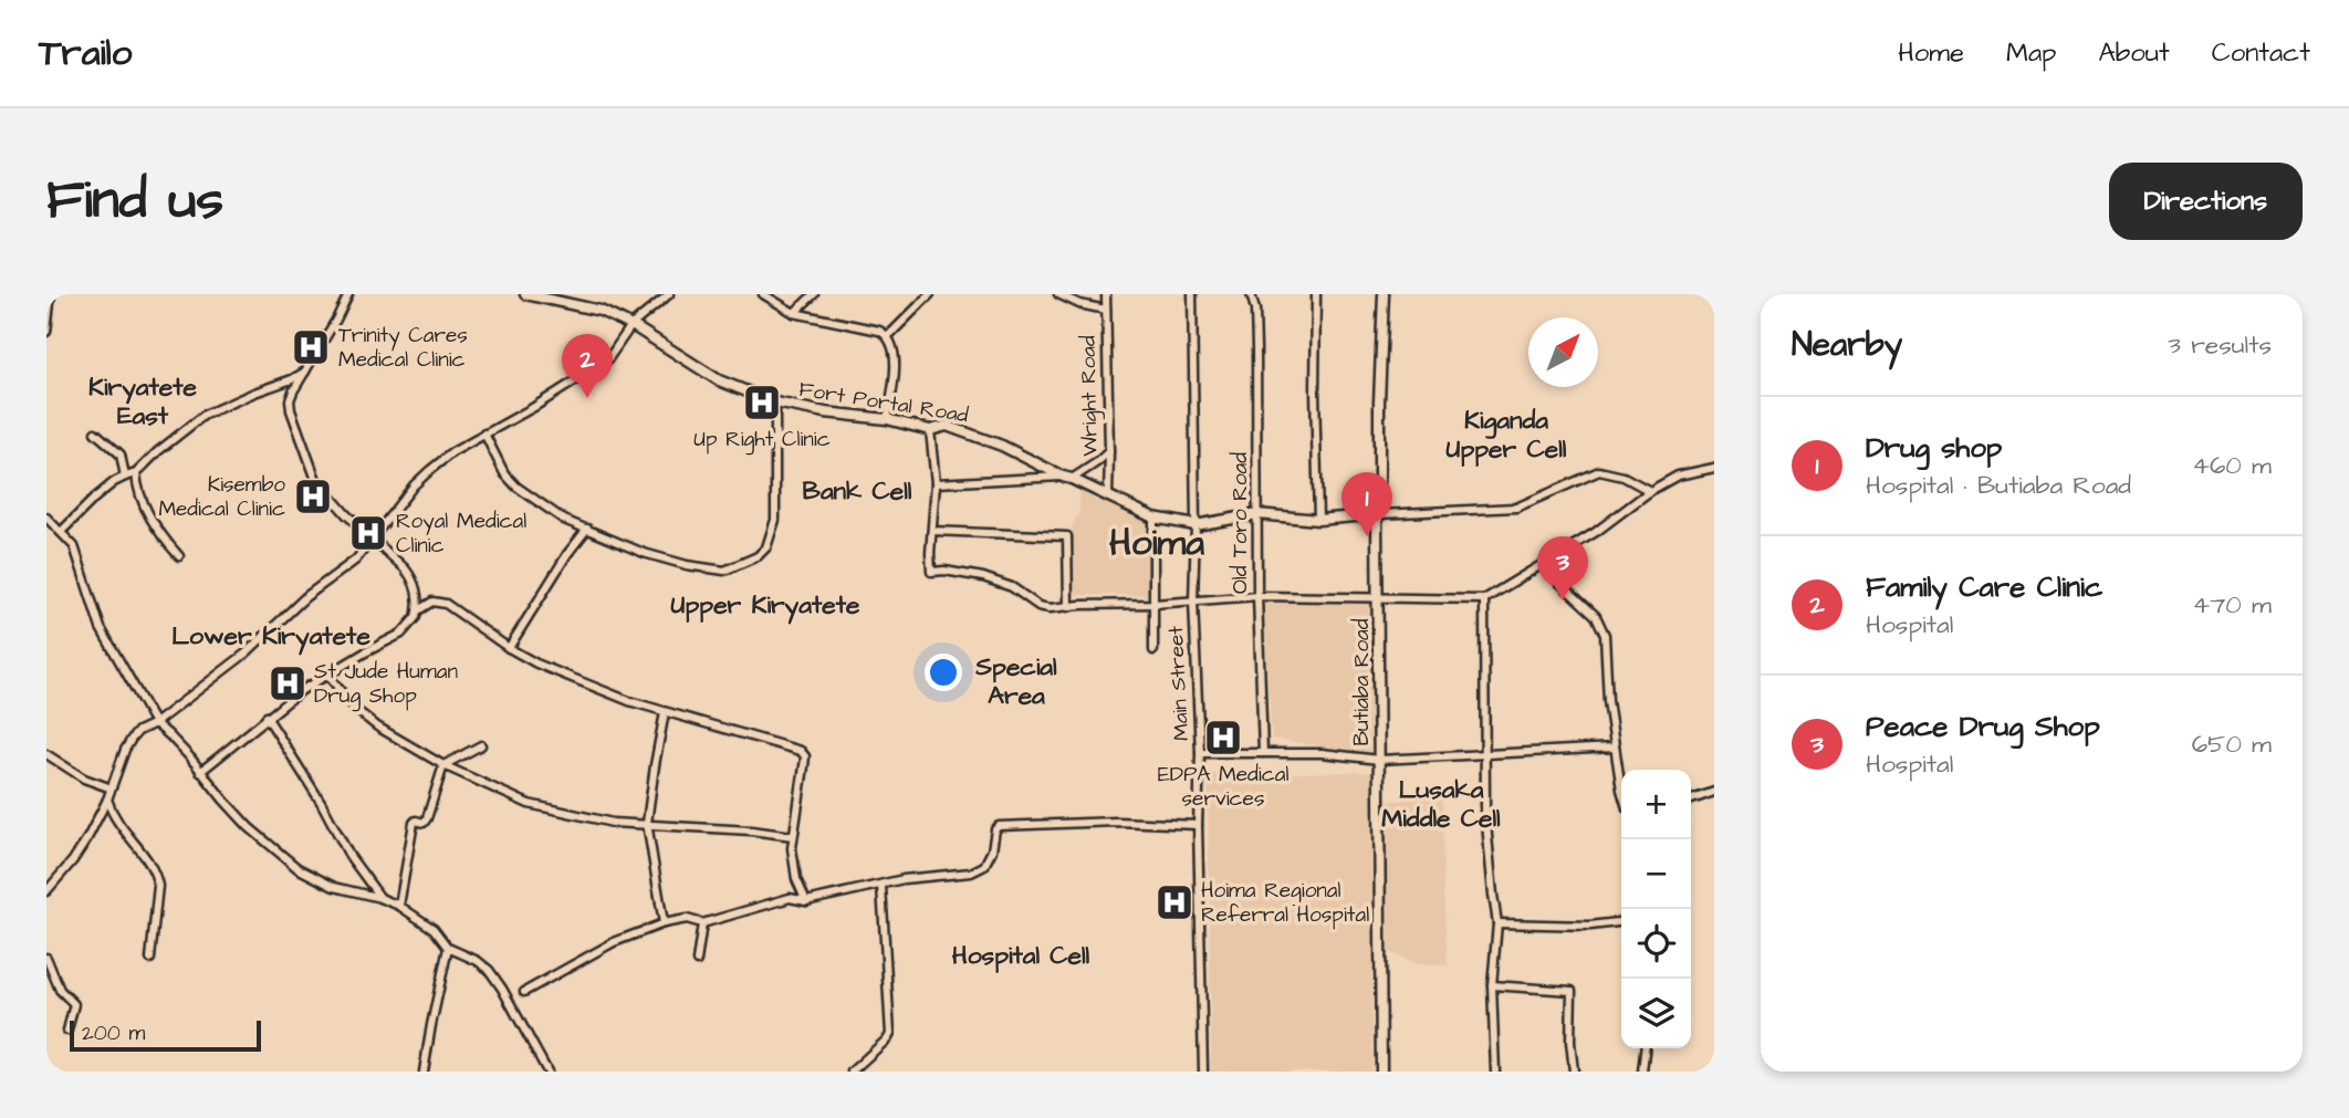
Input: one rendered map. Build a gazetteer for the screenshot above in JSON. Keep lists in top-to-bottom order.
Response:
{
  "streets": {
    "main road": ["Fort Portal Road", "Butiaba Road"],
    "street": ["Wright Road", "Old Toro Road", "Main Street"]
  },
  "crossings": [
    ["Wright Road", "Fort Portal Road"],
    ["Fort Portal Road", "Main Street"]
  ],
  "districts": [
    "Kiryatete East",
    "Kiganda Upper Cell",
    "Bank Cell",
    "Hoima",
    "Upper Kiryatete",
    "Lower Kiryatete",
    "Special Area",
    "Lusaka Middle Cell",
    "Hospital Cell"
  ],
  "places": {
    "hospital": [
      "Trinity Cares Medical Clinic",
      "Up Right Clinic",
      "Kisembo Medical Clinic",
      "Royal Medical Clinic",
      "St Jude Human Drug Shop",
      "EDPA Medical services",
      "Hoima Regional Referral Hospital"
    ]
  },
  "scale_bar": "200 m",
  "north": "top right",
  "page": {
    "header": "Trailo",
    "nav": [
      "Home",
      "Map",
      "About",
      "Contact"
    ],
    "buttons": "Directions",
    "title": "Find us",
    "heading": ["Nearby", "3 results"],
    "pins": ["2", "1", "3"],
    "list": [
      {
        "mark": "1",
        "name": "Drug shop",
        "note": "Hospital · Butiaba Road",
        "value": "460 m"
      },
      {
        "mark": "2",
        "name": "Family Care Clinic",
        "note": "Hospital",
        "value": "470 m"
      },
      {
        "mark": "3",
        "name": "Peace Drug Shop",
        "note": "Hospital",
        "value": "650 m"
      }
    ],
    "map_buttons": ["+", "−"],
    "scale": "200 m"
  }
}
